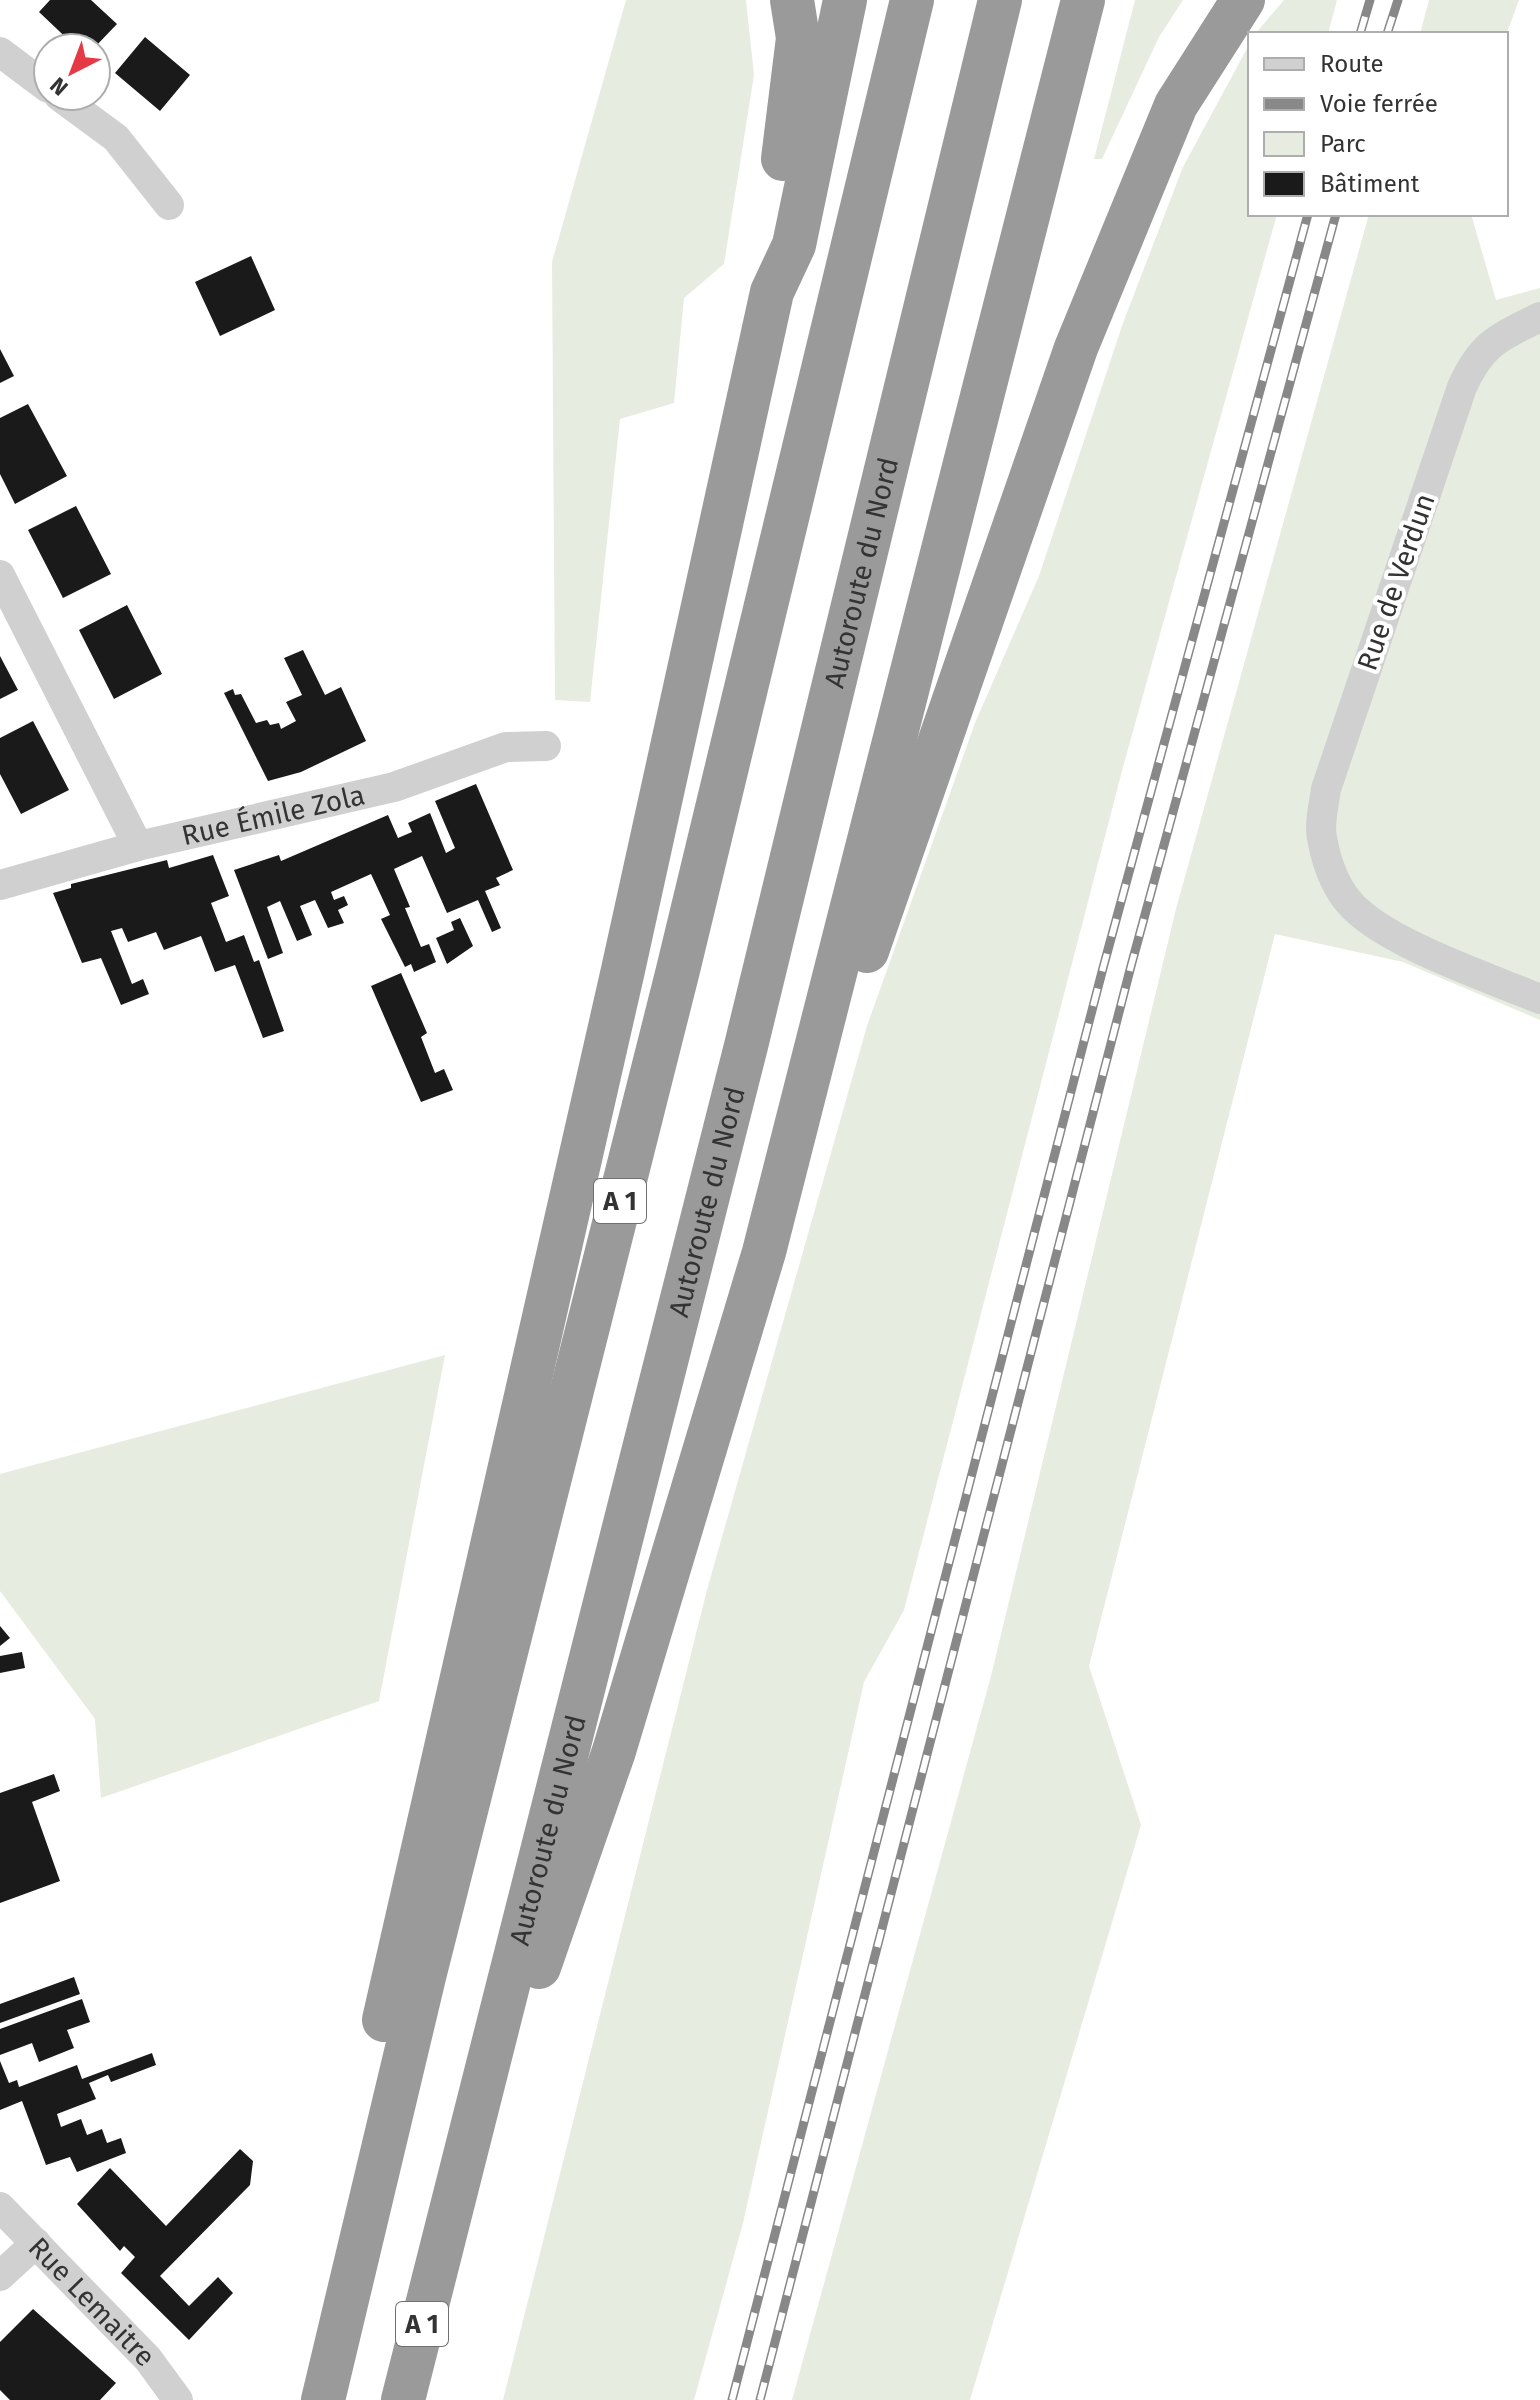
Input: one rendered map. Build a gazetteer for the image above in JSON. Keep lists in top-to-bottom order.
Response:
{
  "streets": {
    "highway": ["Autoroute du Nord", "A 1"],
    "street": ["Rue de Verdun", "Rue Émile Zola", "Rue Lemaitre"]
  },
  "legend": [
    "Route",
    "Voie ferrée",
    "Parc",
    "Bâtiment"
  ],
  "north": "bottom left"
}
